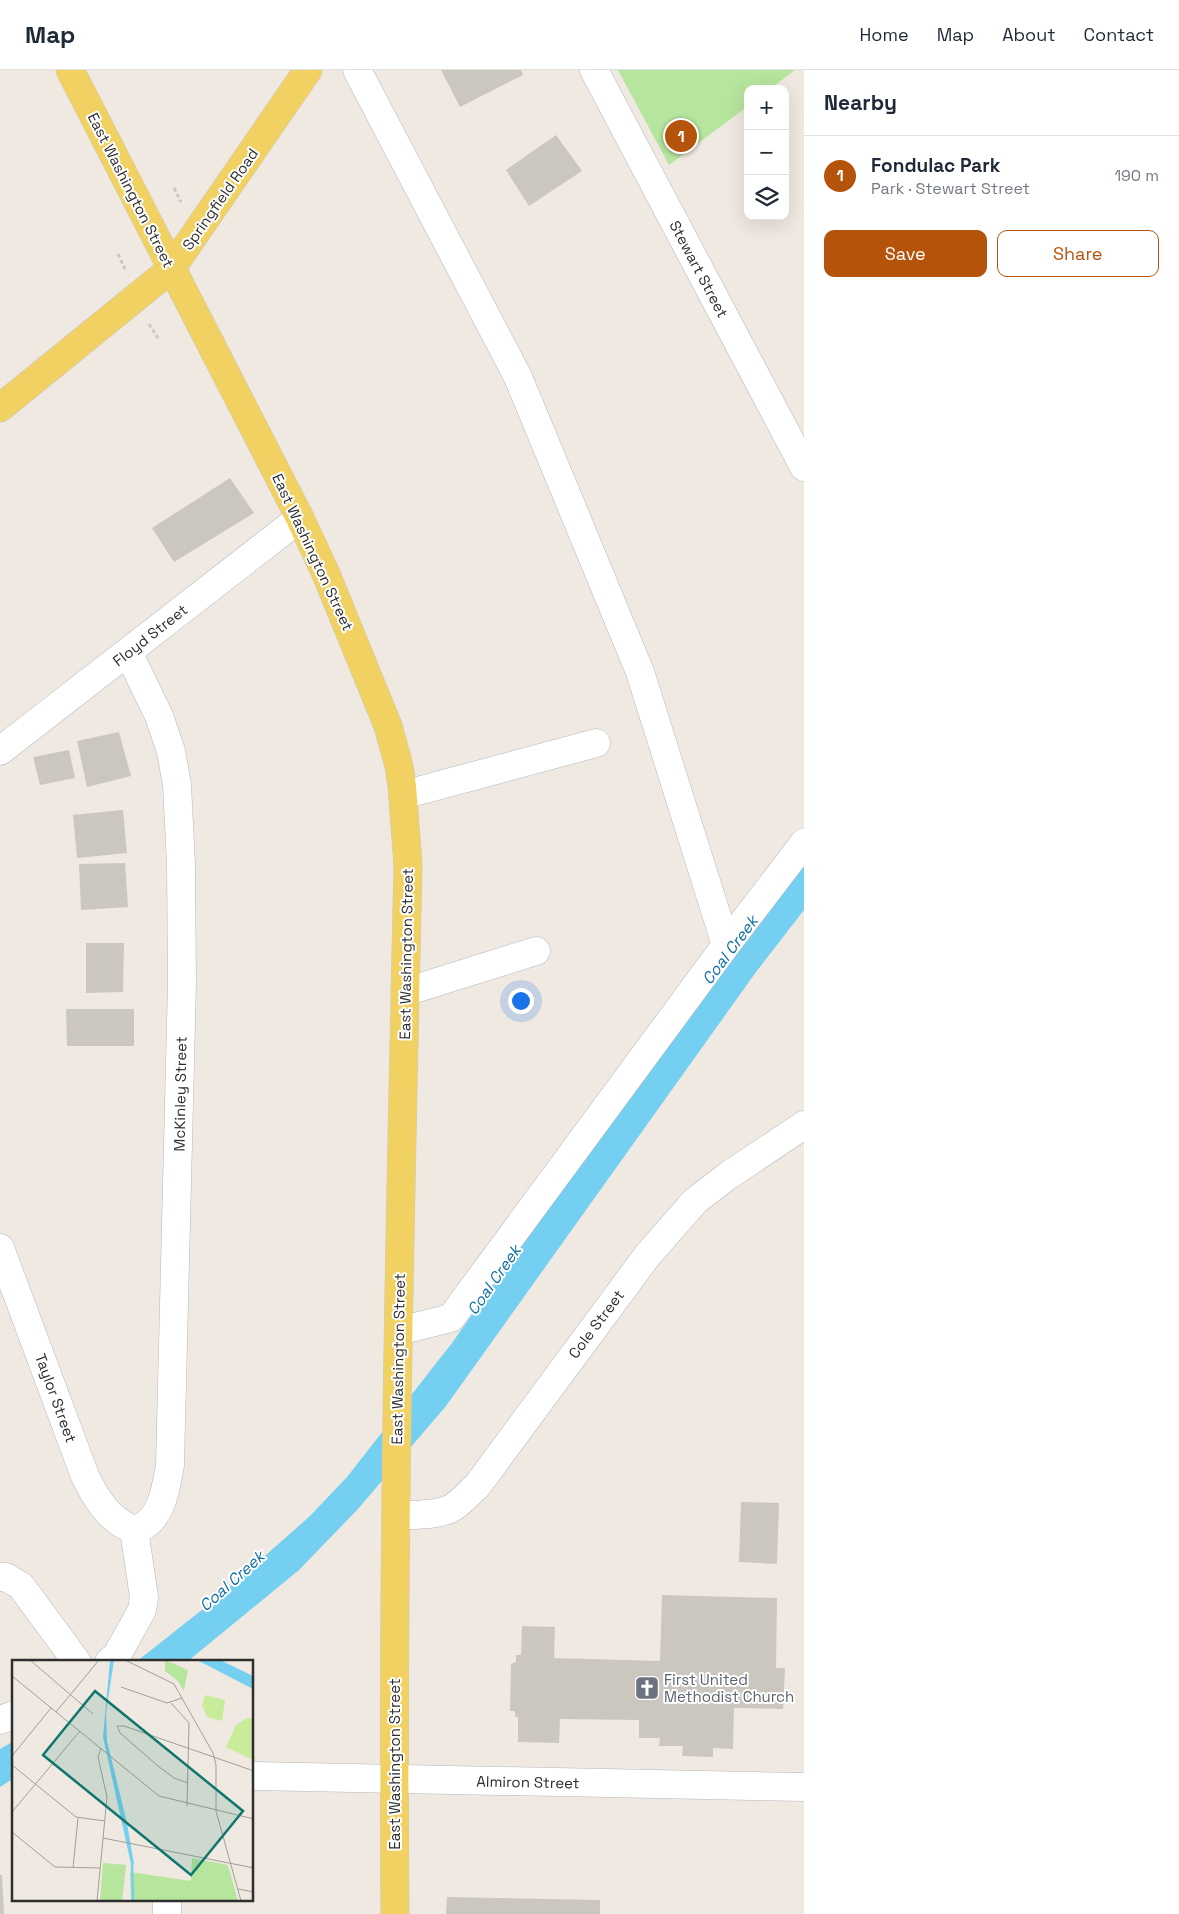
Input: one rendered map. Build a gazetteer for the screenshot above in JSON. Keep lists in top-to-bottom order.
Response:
{
  "streets": {
    "main road": ["East Washington Street", "Springfield Road"],
    "street": [
      "Stewart Street",
      "Floyd Street",
      "McKinley Street",
      "Cole Street",
      "Taylor Street",
      "Almiron Street"
    ]
  },
  "crossings": [
    ["East Washington Street", "Springfield Road"],
    ["East Washington Street", "Floyd Street"],
    ["East Washington Street", "Cole Street"],
    ["East Washington Street", "Almiron Street"],
    ["Floyd Street", "McKinley Street"],
    ["McKinley Street", "Taylor Street"]
  ],
  "water": ["Coal Creek"],
  "places": {
    "church": ["First United Methodist Church"]
  },
  "page": {
    "header": "Map",
    "nav": [
      "Home",
      "Map",
      "About",
      "Contact"
    ],
    "heading": "Nearby",
    "map_buttons": ["+", "−"],
    "pins": "1",
    "list": [
      {
        "mark": "1",
        "name": "Fondulac Park",
        "note": "Park · Stewart Street",
        "value": "190 m"
      }
    ],
    "buttons": ["Save", "Share"]
  }
}
